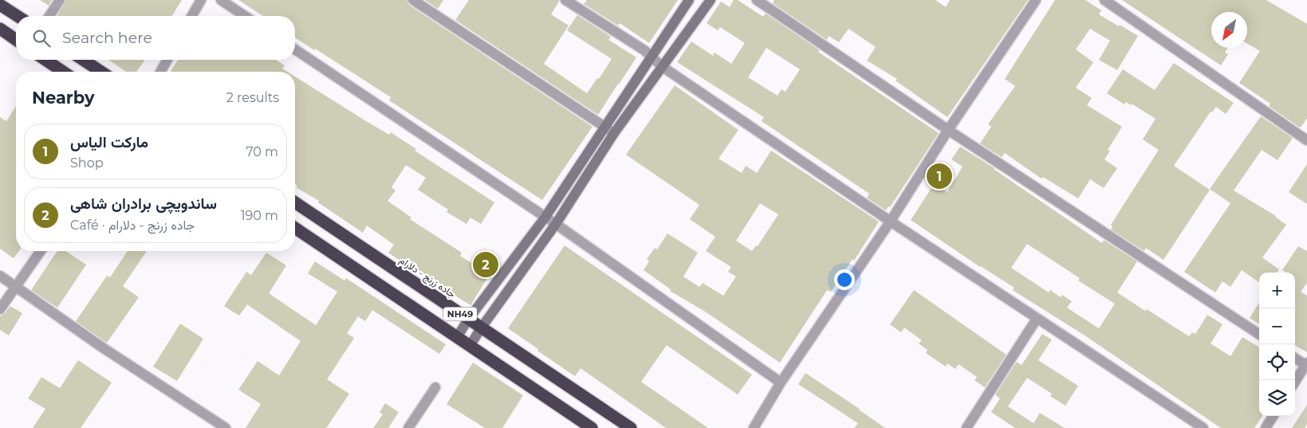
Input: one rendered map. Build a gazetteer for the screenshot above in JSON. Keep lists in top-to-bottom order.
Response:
{
  "streets": {
    "highway": ["جاده زرنج - دلارام", "NH49"]
  },
  "north": "bottom left",
  "page": {
    "search": "Search here",
    "heading": ["Nearby", "2 results"],
    "list": [
      {
        "mark": "1",
        "name": "مارکت الیاس",
        "note": "Shop",
        "value": "70 m"
      },
      {
        "mark": "2",
        "name": "ساندویچی برادران شاهی",
        "note": "Café · جاده زرنج - دلارام",
        "value": "190 m"
      }
    ],
    "pins": ["1", "2"],
    "map_buttons": ["+", "−"]
  }
}
